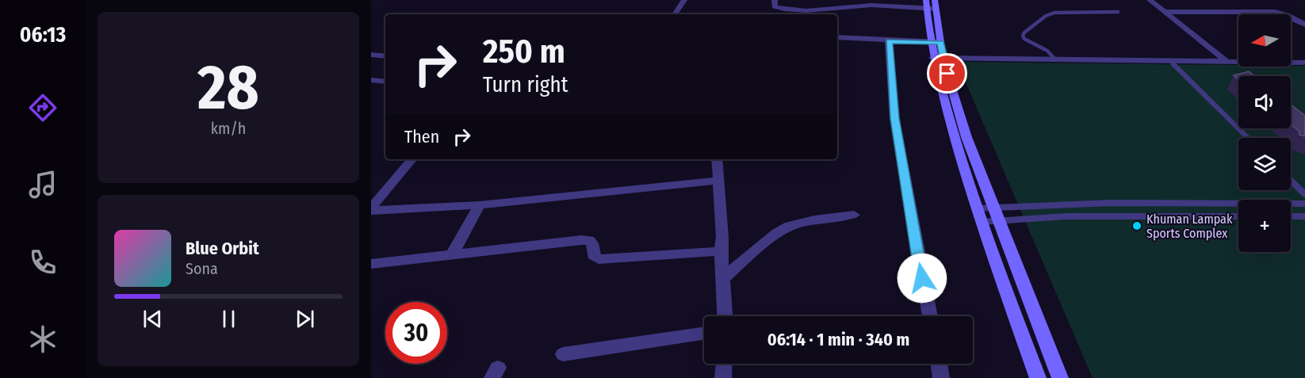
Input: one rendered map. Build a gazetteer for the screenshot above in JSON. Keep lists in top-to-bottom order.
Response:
{
  "places": ["Khuman Lampak Sports Complex"],
  "north": "left",
  "page": {
    "tabs": "06:13",
    "tile": ["28", "km/h"],
    "map_buttons": "+",
    "turn": ["250 m", "Turn right"],
    "then": "Then",
    "song": ["Blue Orbit", "Sona"],
    "limit": "30",
    "trip": "06:14 · 1 min · 340 m"
  }
}
